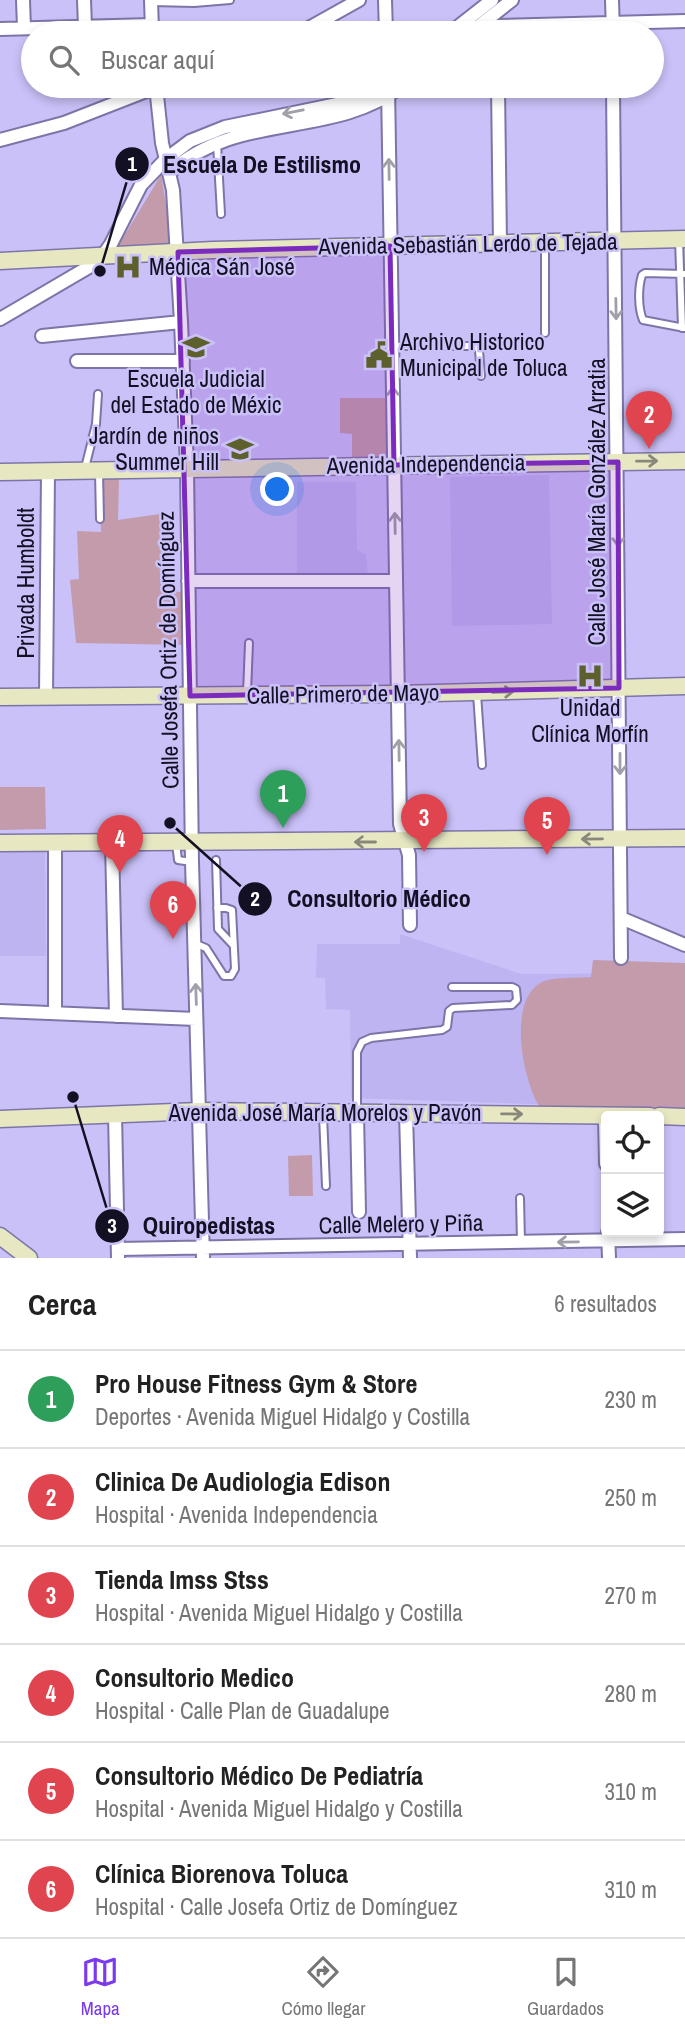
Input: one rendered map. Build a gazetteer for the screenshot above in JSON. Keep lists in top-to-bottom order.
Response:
{
  "streets": {
    "main road": [
      "Avenida Sebastián Lerdo de Tejada",
      "Avenida Independencia",
      "Calle Primero de Mayo",
      "Avenida José María Morelos y Pavón"
    ],
    "street": [
      "Calle José María González Arratia",
      "Privada Humboldt",
      "Calle Josefa Ortiz de Domínguez",
      "Calle Melero y Piña"
    ]
  },
  "crossings": [
    ["Avenida Sebastián Lerdo de Tejada", "Calle José María González Arratia"],
    ["Avenida Sebastián Lerdo de Tejada", "Calle Josefa Ortiz de Domínguez"],
    ["Avenida Independencia", "Calle José María González Arratia"],
    ["Avenida Independencia", "Privada Humboldt"],
    ["Avenida Independencia", "Calle Josefa Ortiz de Domínguez"],
    ["Calle José María González Arratia", "Calle Primero de Mayo"],
    ["Privada Humboldt", "Calle Primero de Mayo"],
    ["Calle Josefa Ortiz de Domínguez", "Calle Primero de Mayo"],
    ["Calle Josefa Ortiz de Domínguez", "Avenida José María Morelos y Pavón"],
    ["Calle Josefa Ortiz de Domínguez", "Calle Melero y Piña"]
  ],
  "one_way": ["Calle José María González Arratia"],
  "places": {
    "hospital": ["Médica Sán José", "Unidad Clínica Morfín"],
    "other": ["Escuela De Estilismo", "Consultorio Médico", "Quiropedistas"],
    "school or university": ["Escuela Judicial del Estado de Méxic", "Jardín de niños Summer Hill"],
    "public building": ["Archivo Historico Municipal de Toluca"]
  },
  "page": {
    "search": "Buscar aquí",
    "pins": [
      "2",
      "1",
      "3",
      "5",
      "4",
      "6"
    ],
    "heading": ["Cerca", "6 resultados"],
    "list": [
      {
        "mark": "1",
        "name": "Pro House Fitness Gym & Store",
        "note": "Deportes · Avenida Miguel Hidalgo y Costilla",
        "value": "230 m"
      },
      {
        "mark": "2",
        "name": "Clinica De Audiologia Edison",
        "note": "Hospital · Avenida Independencia",
        "value": "250 m"
      },
      {
        "mark": "3",
        "name": "Tienda Imss Stss",
        "note": "Hospital · Avenida Miguel Hidalgo y Costilla",
        "value": "270 m"
      },
      {
        "mark": "4",
        "name": "Consultorio Medico",
        "note": "Hospital · Calle Plan de Guadalupe",
        "value": "280 m"
      },
      {
        "mark": "5",
        "name": "Consultorio Médico De Pediatría",
        "note": "Hospital · Avenida Miguel Hidalgo y Costilla",
        "value": "310 m"
      },
      {
        "mark": "6",
        "name": "Clínica Biorenova Toluca",
        "note": "Hospital · Calle Josefa Ortiz de Domínguez",
        "value": "310 m"
      }
    ],
    "nav": ["Mapa", "Cómo llegar", "Guardados"]
  }
}
